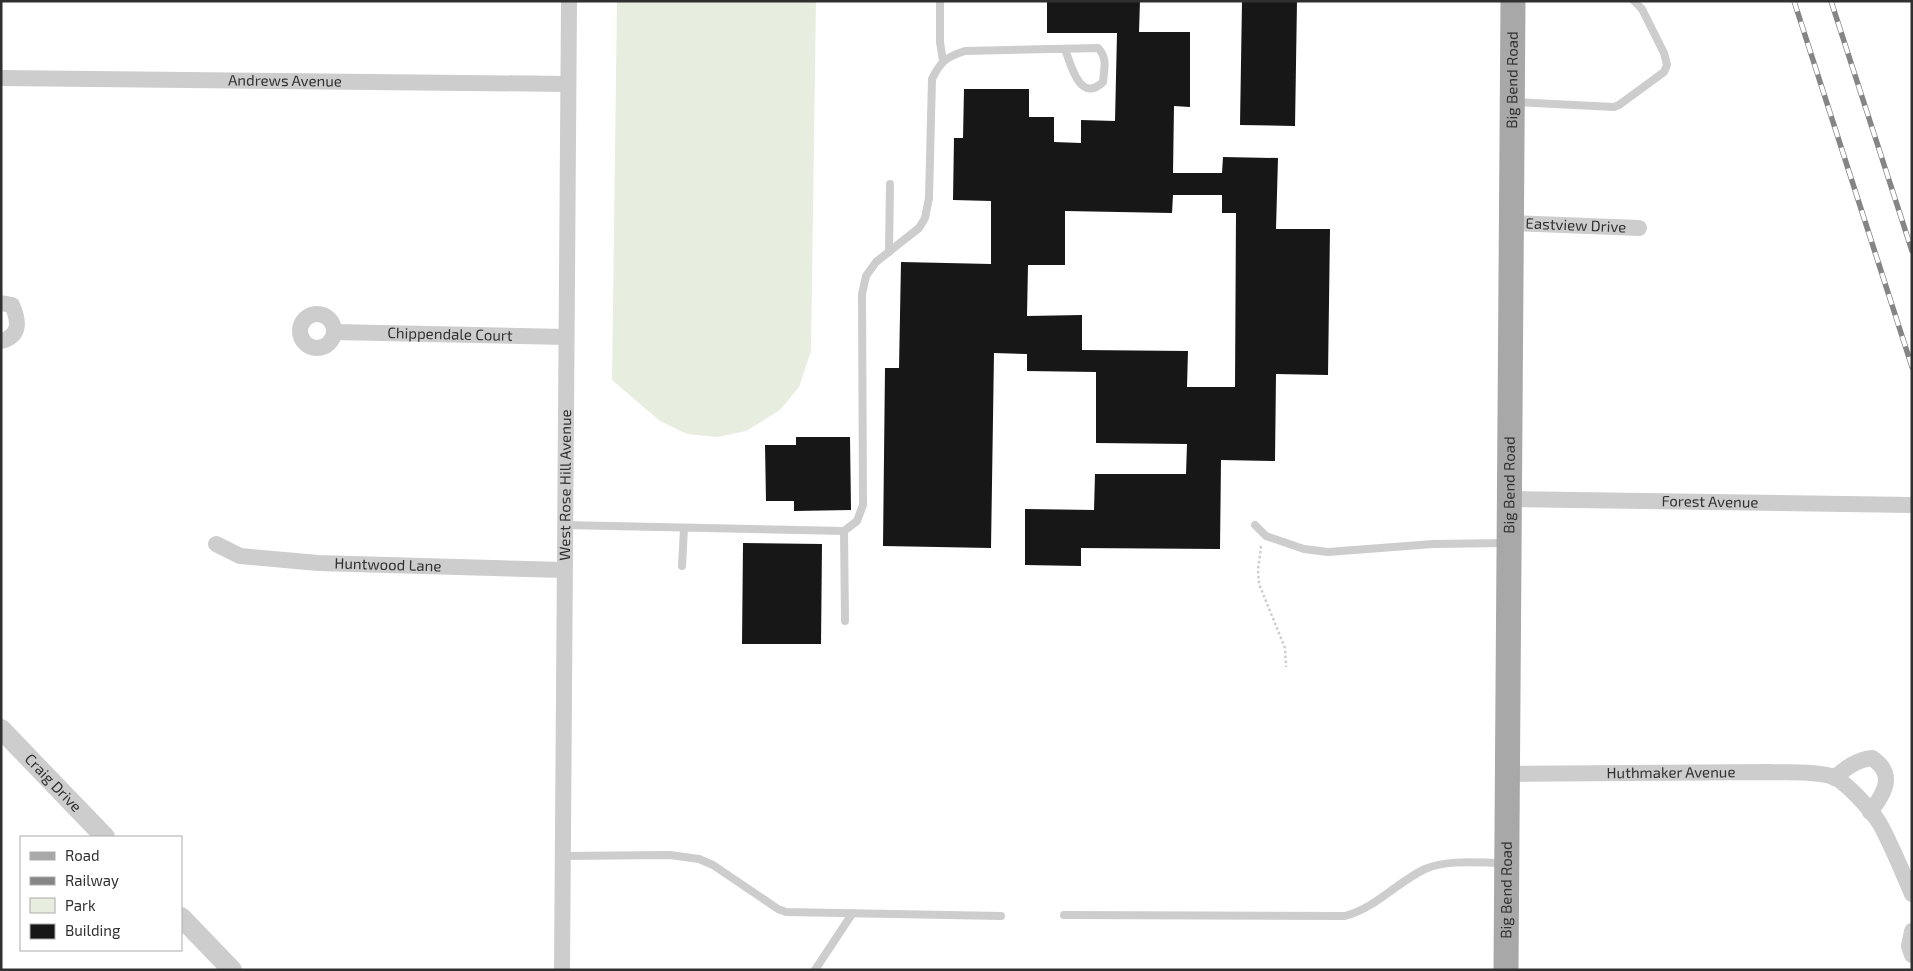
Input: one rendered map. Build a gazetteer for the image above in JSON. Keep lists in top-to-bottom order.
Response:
{
  "streets": {
    "main road": ["Big Bend Road"],
    "street": [
      "Andrews Avenue",
      "Eastview Drive",
      "Chippendale Court",
      "West Rose Hill Avenue",
      "Forest Avenue",
      "Huntwood Lane",
      "Huthmaker Avenue",
      "Craig Drive"
    ]
  },
  "crossings": [
    ["Andrews Avenue", "West Rose Hill Avenue"],
    ["Big Bend Road", "Eastview Drive"],
    ["Big Bend Road", "Forest Avenue"],
    ["Big Bend Road", "Huthmaker Avenue"],
    ["Chippendale Court", "West Rose Hill Avenue"],
    ["West Rose Hill Avenue", "Huntwood Lane"]
  ],
  "legend": [
    "Road",
    "Railway",
    "Park",
    "Building"
  ]
}
